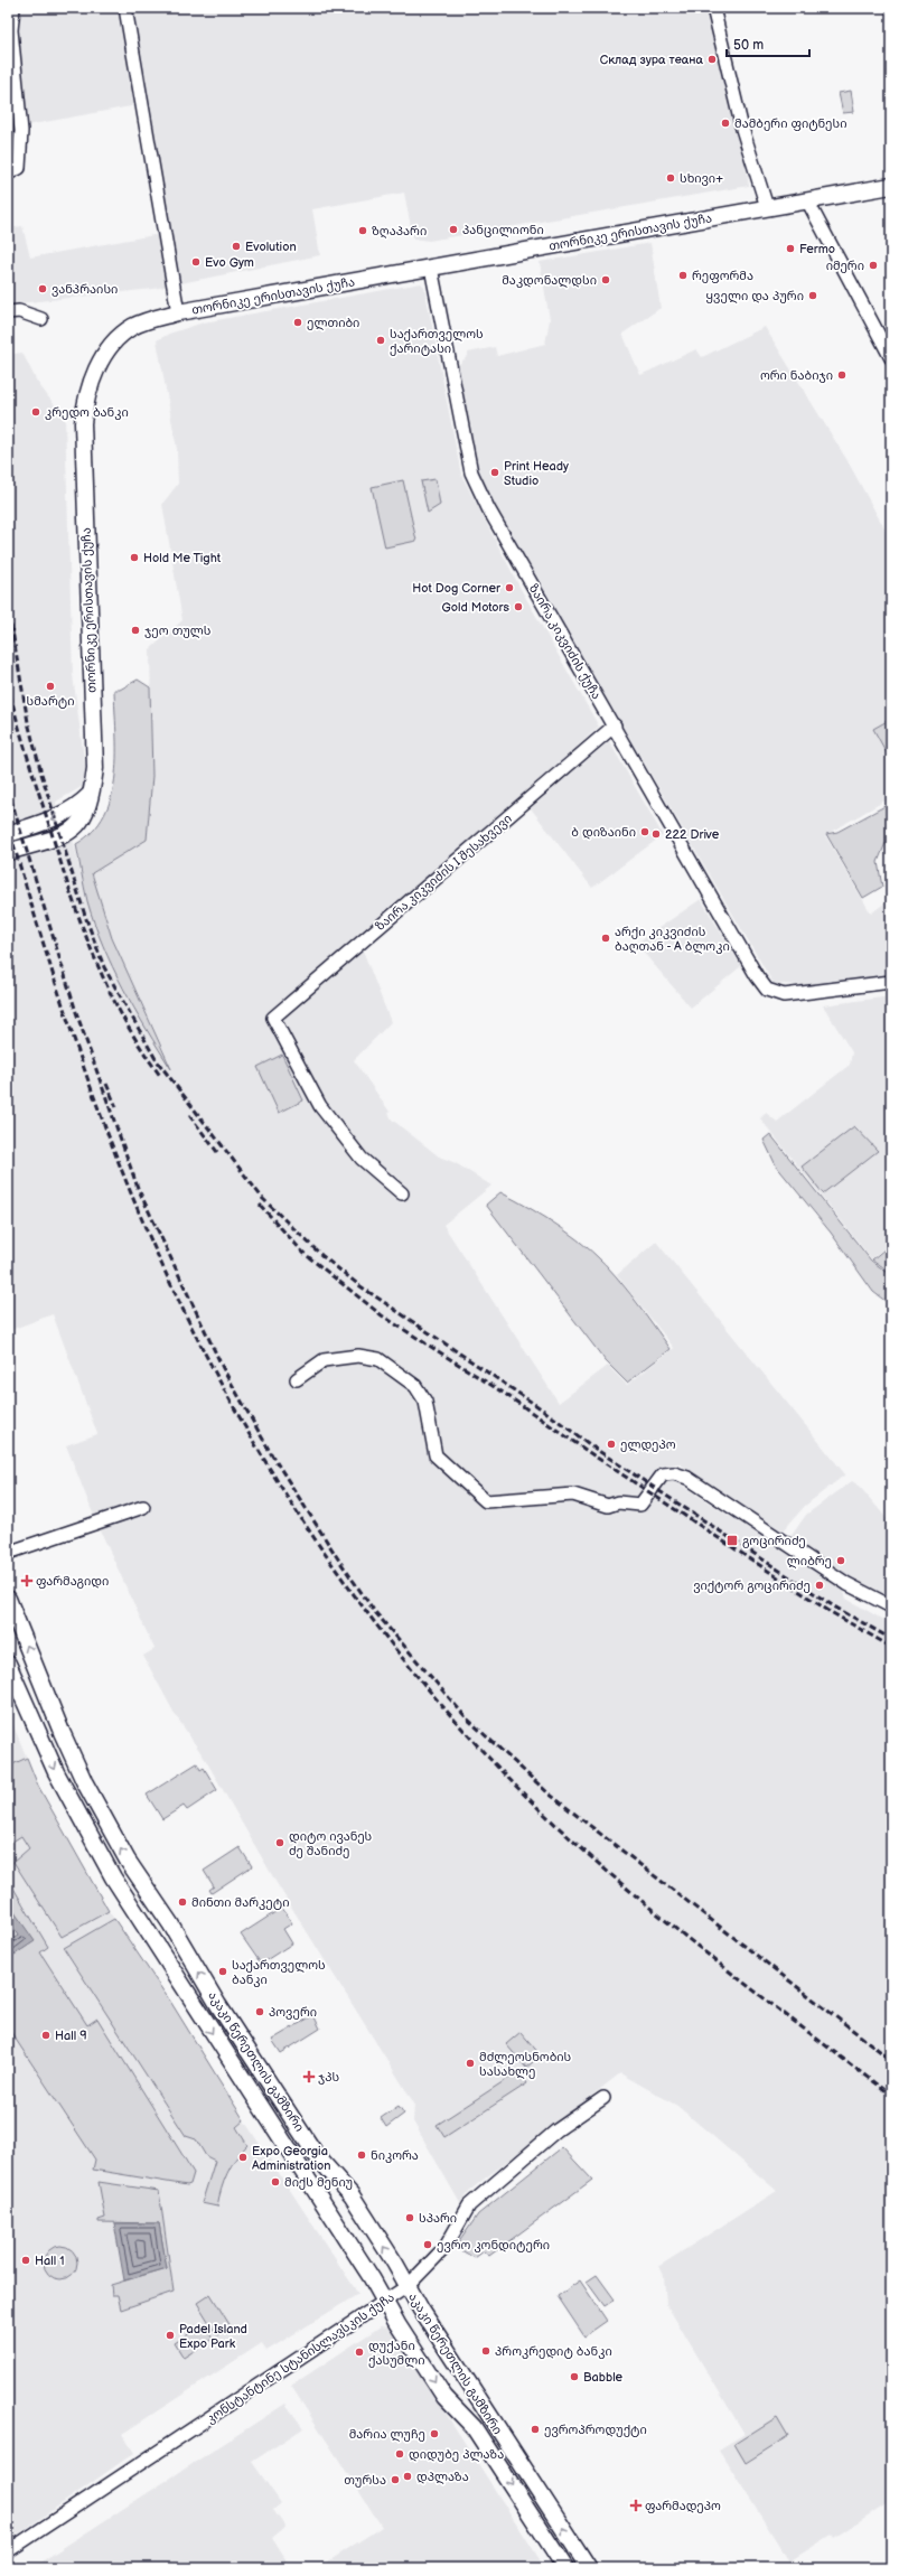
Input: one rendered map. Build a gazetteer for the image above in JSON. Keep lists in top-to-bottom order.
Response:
{
  "streets": {
    "main road": ["თორნიკე ერისთავის ქუჩა", "აკაკი წერეთლის გამზირი"],
    "street": ["ზაირა კიკვიძის ქუჩა", "ზაირა კიკვიძის I შესახვევი", "კონსტანტინე სტანისლავსკის ქუჩა"]
  },
  "crossings": [
    ["თორნიკე ერისთავის ქუჩა", "ზაირა კიკვიძის ქუჩა"],
    ["ზაირა კიკვიძის ქუჩა", "ზაირა კიკვიძის I შესახვევი"],
    ["აკაკი წერეთლის გამზირი", "კონსტანტინე სტანისლავსკის ქუჩა"]
  ],
  "places": {
    "other": [
      "Склад зура теана",
      "მამბერი ფიტნესი",
      "სხივი+",
      "პანცილიონი",
      "ზღაპარი",
      "Evolution",
      "Fermo",
      "Evo Gym",
      "იმერი",
      "რეფორმა",
      "მაკდონალდსი",
      "ვანპრაისი",
      "ყველი და პური",
      "ელთიბი",
      "საქართველოს ქარიტასი",
      "ორი ნაბიჯი",
      "კრედო ბანკი",
      "Print Heady Studio",
      "Hold Me Tight",
      "Hot Dog Corner",
      "Gold Motors",
      "ჯეო თულს",
      "სმარტი",
      "ბ დიზაინი",
      "222 Drive",
      "არქი კიკვიძის ბაღთან - A ბლოკი",
      "ელდეპო",
      "ლიბრე",
      "ვიქტორ გოცირიძე",
      "დიტო ივანეს ძე შანიძე",
      "მინთი მარკეტი",
      "საქართველოს ბანკი",
      "პოვერი",
      "Hall 9",
      "მძლეოსნობის სასახლე",
      "ნიკორა",
      "Expo Georgia Administration",
      "მიქს მენიუ",
      "სპარი",
      "ევრო კონდიტერი",
      "Hall 1",
      "Padel Island Expo Park",
      "პროკრედიტ ბანკი",
      "დუქანი ქასუმლი",
      "Babble",
      "ევროპროდუქტი",
      "მარია ლუჩე",
      "დიდუბე პლაზა",
      "დპლაზა",
      "თურსა"
    ],
    "transit": ["გოცირიძე"],
    "health": ["ფარმაგიდი", "ჯპს", "ფარმადეპო"]
  },
  "scale_bar": "50 m"
}
